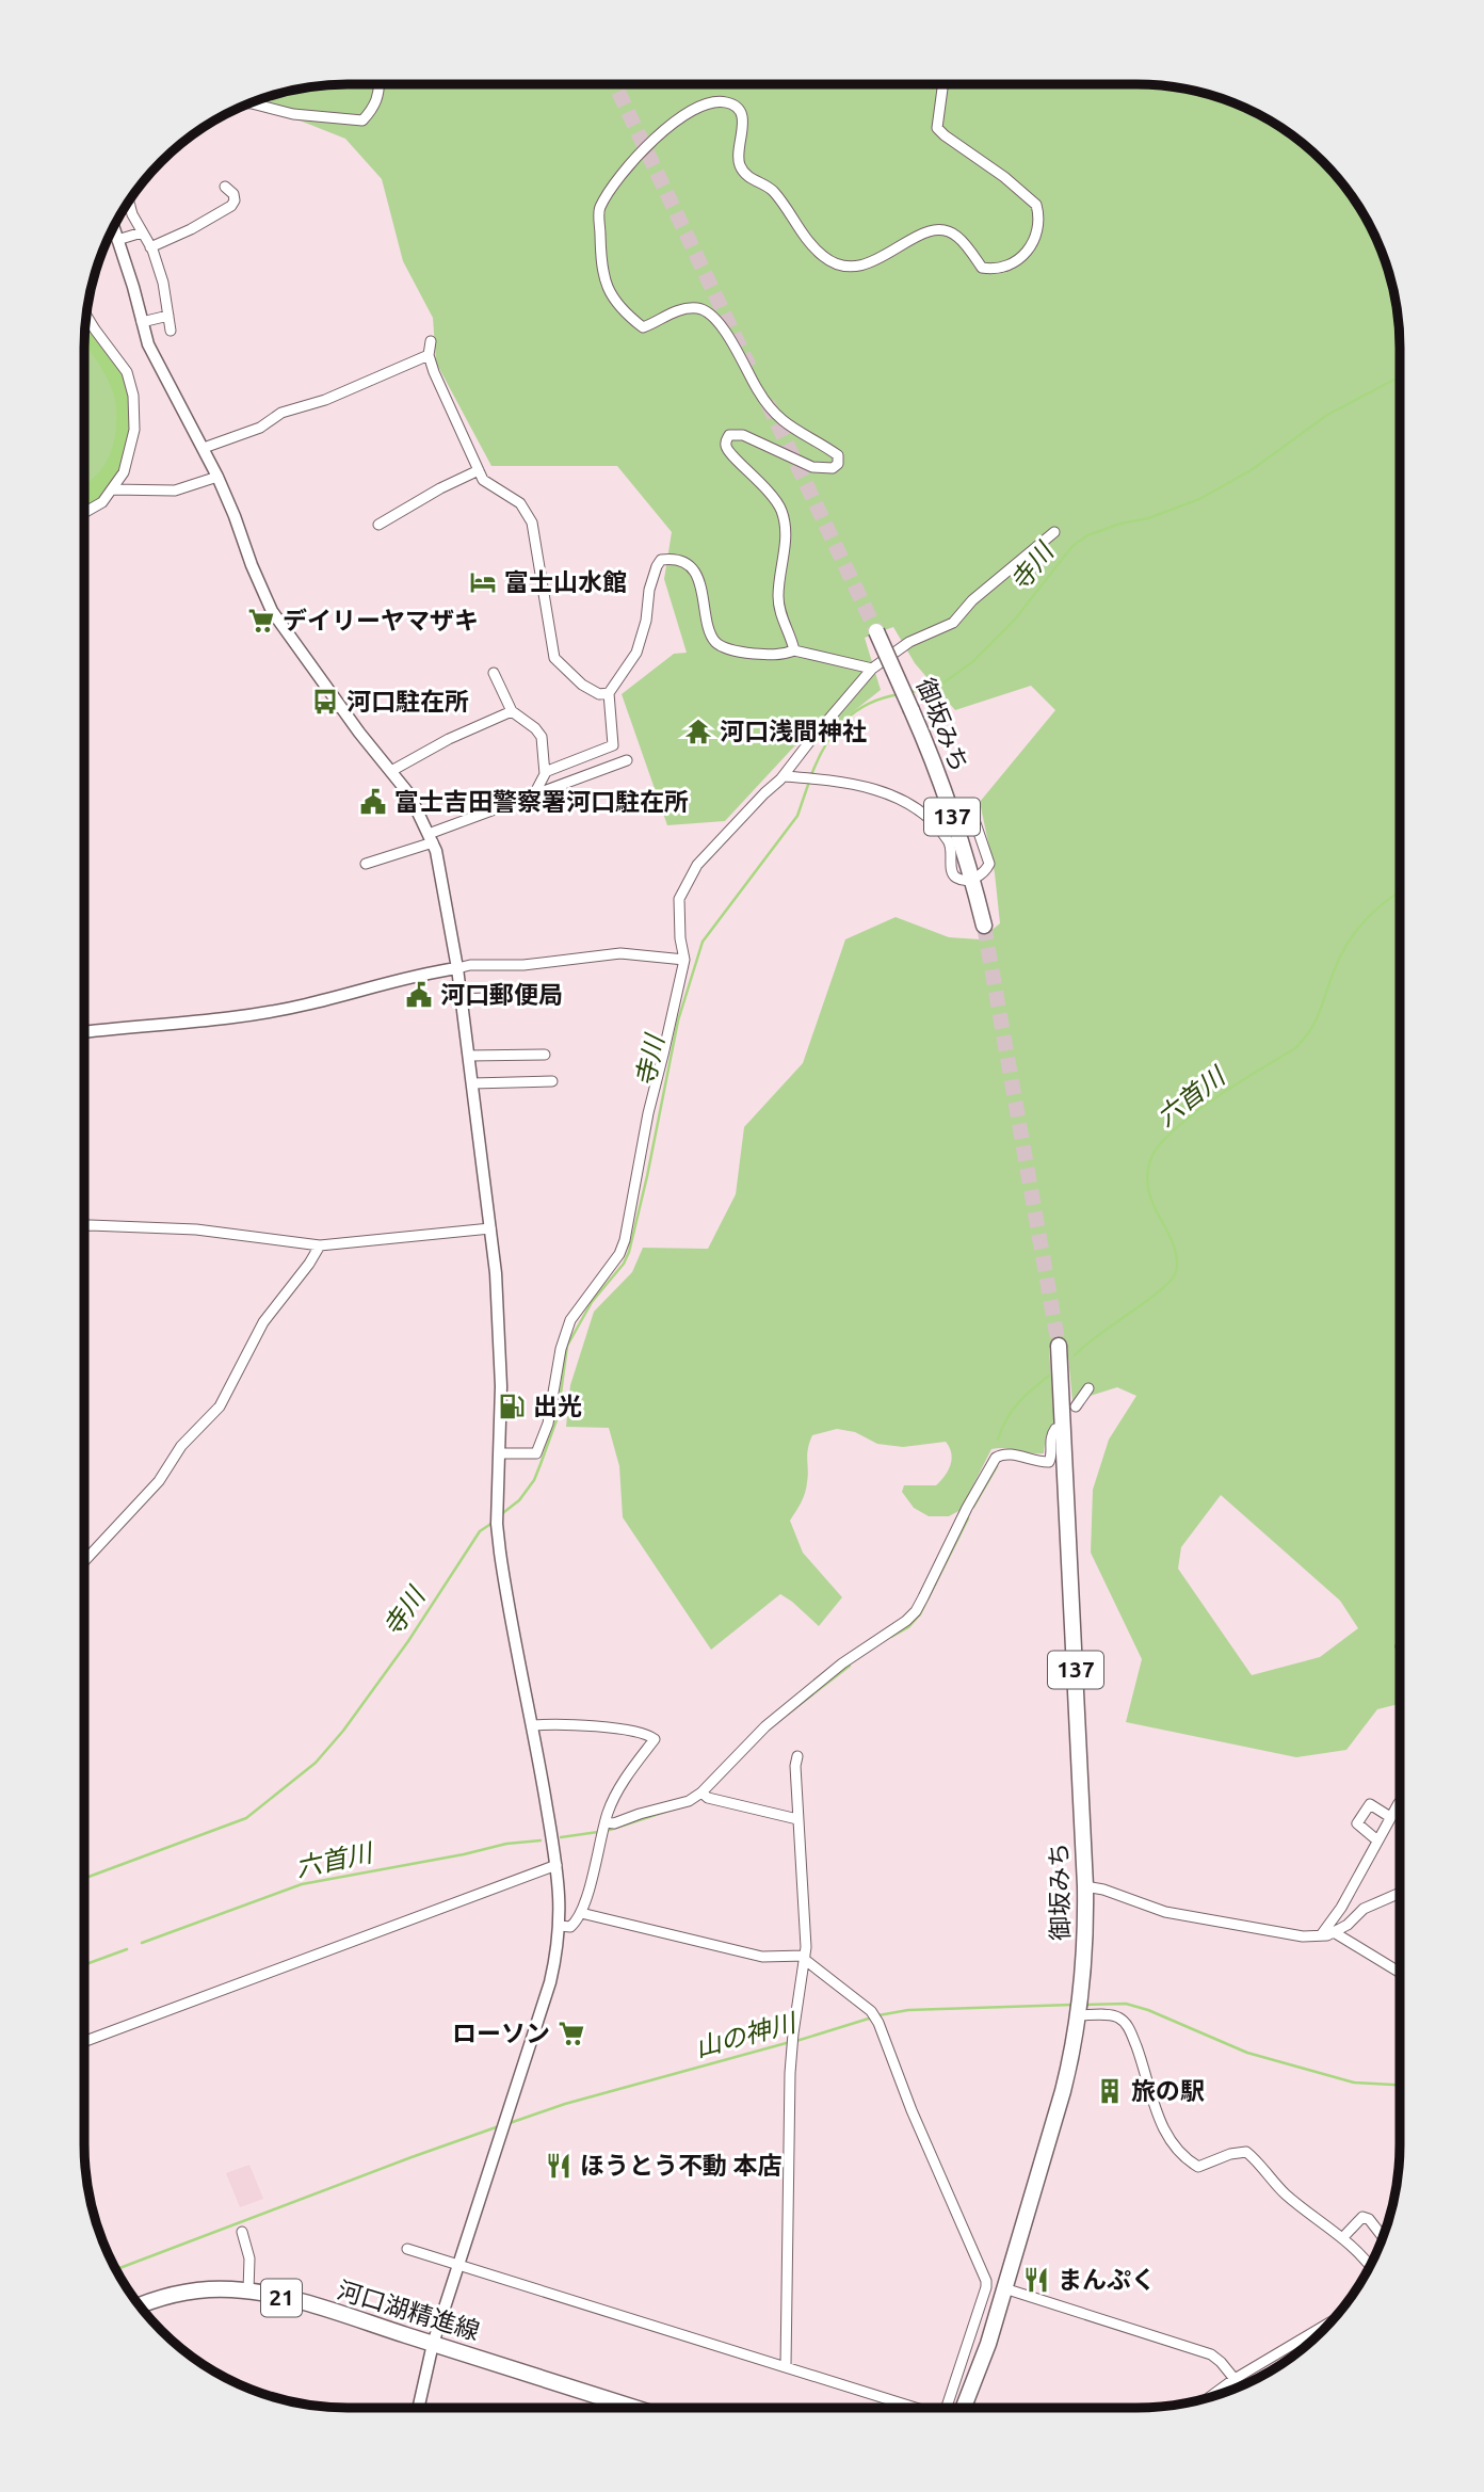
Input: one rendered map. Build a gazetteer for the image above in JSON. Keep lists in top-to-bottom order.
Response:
{
  "streets": {
    "main road": [
      "御坂みち",
      "137",
      "21",
      "河口湖精進線"
    ]
  },
  "water": ["寺川", "六首川", "山の神川"],
  "places": {
    "hotel": ["富士山水館"],
    "supermarket": ["デイリーヤマザキ", "ローソン"],
    "bus stop": ["河口駐在所"],
    "temple": ["河口浅間神社"],
    "public building": ["富士吉田警察署河口駐在所", "河口郵便局"],
    "fuel station": ["出光"],
    "building": ["旅の駅"],
    "restaurant": ["ほうとう不動 本店", "まんぷく"]
  }
}
